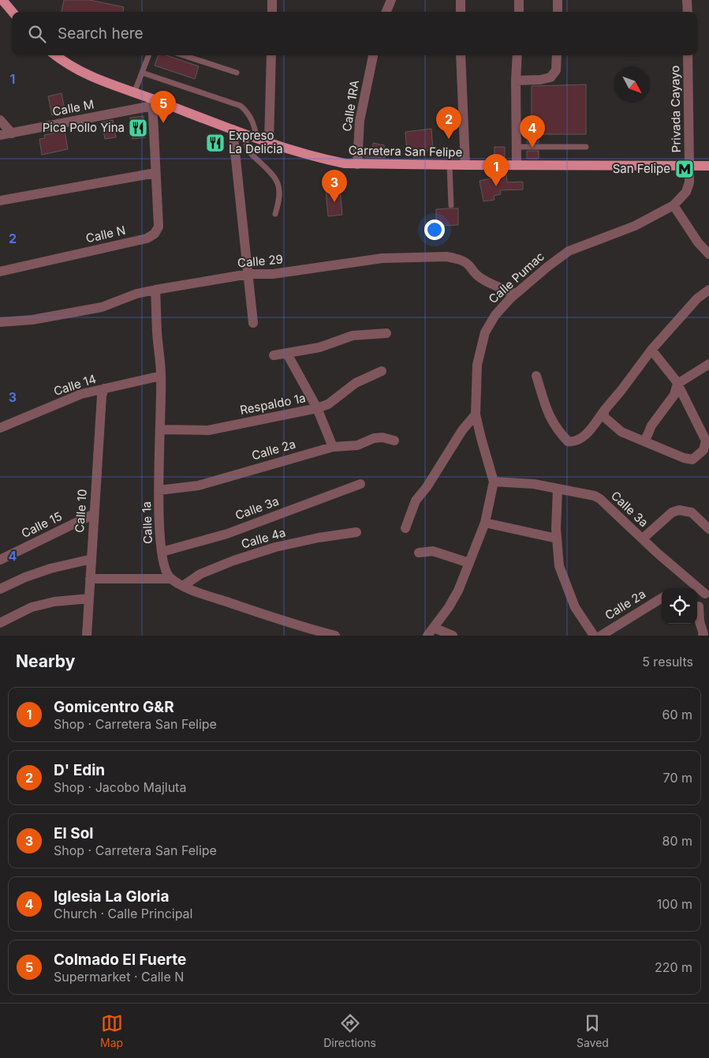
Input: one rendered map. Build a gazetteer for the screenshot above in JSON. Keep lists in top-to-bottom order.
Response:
{
  "streets": {
    "main road": ["Carretera San Felipe"],
    "street": [
      "Calle 1RA",
      "Calle M",
      "Privada Cayayo",
      "Calle N",
      "Calle 29",
      "Calle Pumac",
      "Calle 14",
      "Respaldo 1a",
      "Calle 2a",
      "Calle 3a",
      "Calle 10",
      "Calle 1a",
      "Calle 15",
      "Calle 4a"
    ]
  },
  "crossings": [
    ["Calle 1RA", "Carretera San Felipe"],
    ["Calle M", "Carretera San Felipe"],
    ["Calle M", "Calle N"],
    ["Privada Cayayo", "Carretera San Felipe"],
    ["Privada Cayayo", "Calle Pumac"],
    ["Carretera San Felipe", "Calle N"],
    ["Carretera San Felipe", "Calle Pumac"],
    ["Calle 29", "Calle Pumac"],
    ["Calle 29", "Calle 1a"],
    ["Calle Pumac", "Calle 3a"],
    ["Calle 14", "Calle 10"],
    ["Calle 14", "Calle 1a"],
    ["Respaldo 1a", "Calle 1a"],
    ["Calle 2a", "Calle 1a"],
    ["Calle 3a", "Calle 1a"],
    ["Calle 10", "Calle 15"]
  ],
  "places": {
    "restaurant": ["Pica Pollo Yina", "Expreso La Delicia"],
    "metro station": ["San Felipe"]
  },
  "north": "bottom right",
  "page": {
    "search": "Search here",
    "pins": [
      "5",
      "2",
      "4",
      "1",
      "3"
    ],
    "heading": ["Nearby", "5 results"],
    "list": [
      {
        "mark": "1",
        "name": "Gomicentro G&R",
        "note": "Shop · Carretera San Felipe",
        "value": "60 m"
      },
      {
        "mark": "2",
        "name": "D' Edin",
        "note": "Shop · Jacobo Majluta",
        "value": "70 m"
      },
      {
        "mark": "3",
        "name": "El Sol",
        "note": "Shop · Carretera San Felipe",
        "value": "80 m"
      },
      {
        "mark": "4",
        "name": "Iglesia La Gloria",
        "note": "Church · Calle Principal",
        "value": "100 m"
      },
      {
        "mark": "5",
        "name": "Colmado El Fuerte",
        "note": "Supermarket · Calle N",
        "value": "220 m"
      }
    ],
    "nav": ["Map", "Directions", "Saved"]
  },
  "grid": {
    "rows": [
      "1",
      "2",
      "3",
      "4"
    ]
  }
}
